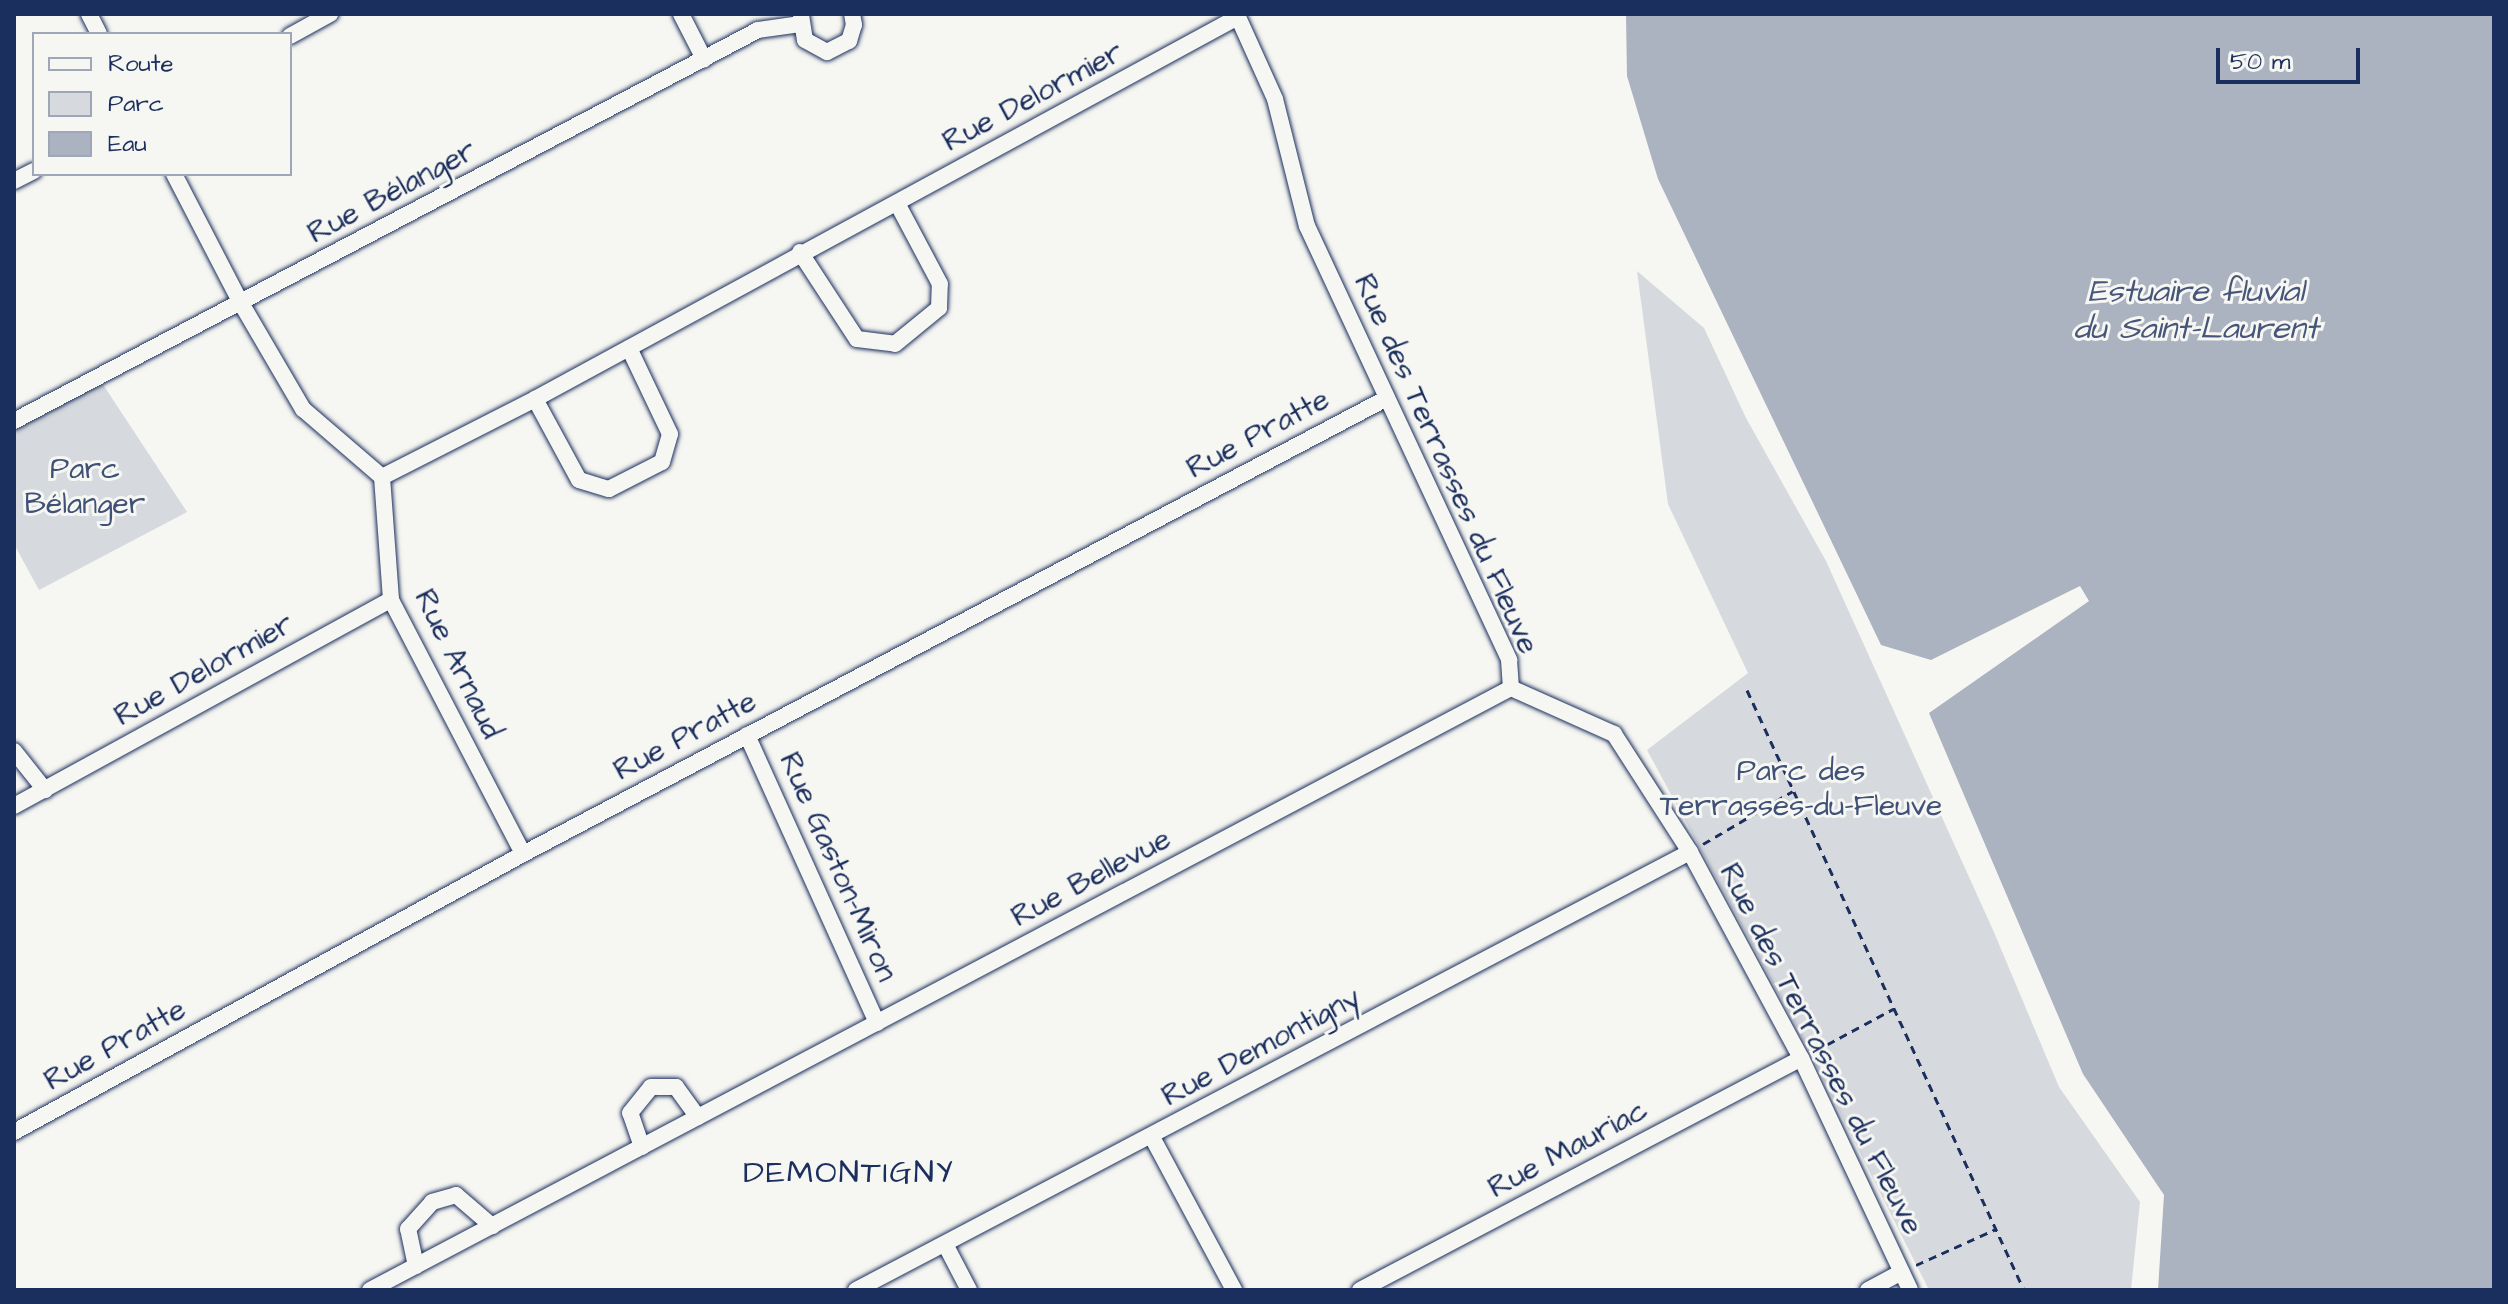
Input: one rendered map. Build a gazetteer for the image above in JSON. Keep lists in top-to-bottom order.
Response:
{
  "streets": {
    "street": [
      "Rue Delormier",
      "Rue Bélanger",
      "Rue Pratte",
      "Rue des Terrasses du Fleuve",
      "Rue Arnaud",
      "Rue Gaston-Miron",
      "Rue Bellevue",
      "Rue Demontigny",
      "Rue Mauriac"
    ]
  },
  "crossings": [
    ["Rue Delormier", "Rue des Terrasses du Fleuve"],
    ["Rue Delormier", "Rue Arnaud"],
    ["Rue Pratte", "Rue des Terrasses du Fleuve"],
    ["Rue Pratte", "Rue Arnaud"],
    ["Rue Pratte", "Rue Gaston-Miron"],
    ["Rue des Terrasses du Fleuve", "Rue Bellevue"],
    ["Rue des Terrasses du Fleuve", "Rue Demontigny"],
    ["Rue des Terrasses du Fleuve", "Rue Mauriac"],
    ["Rue Gaston-Miron", "Rue Bellevue"]
  ],
  "districts": ["DEMONTIGNY"],
  "water": ["Estuaire fluvial du Saint-Laurent"],
  "parks": ["Parc Bélanger", "Parc des Terrasses-du-Fleuve"],
  "legend": ["Route", "Parc", "Eau"],
  "scale_bar": "50 m"
}
